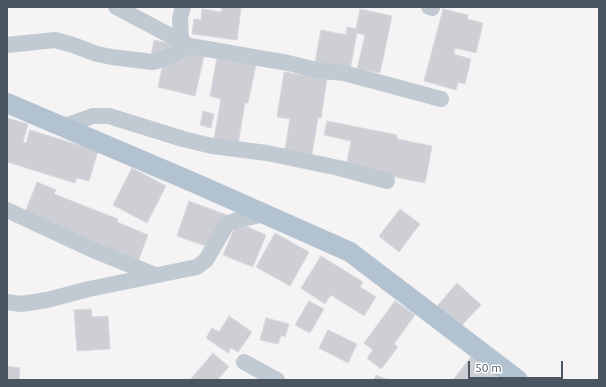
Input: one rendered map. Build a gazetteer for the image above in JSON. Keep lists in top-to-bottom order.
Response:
{
  "scale_bar": "50 m"
}
